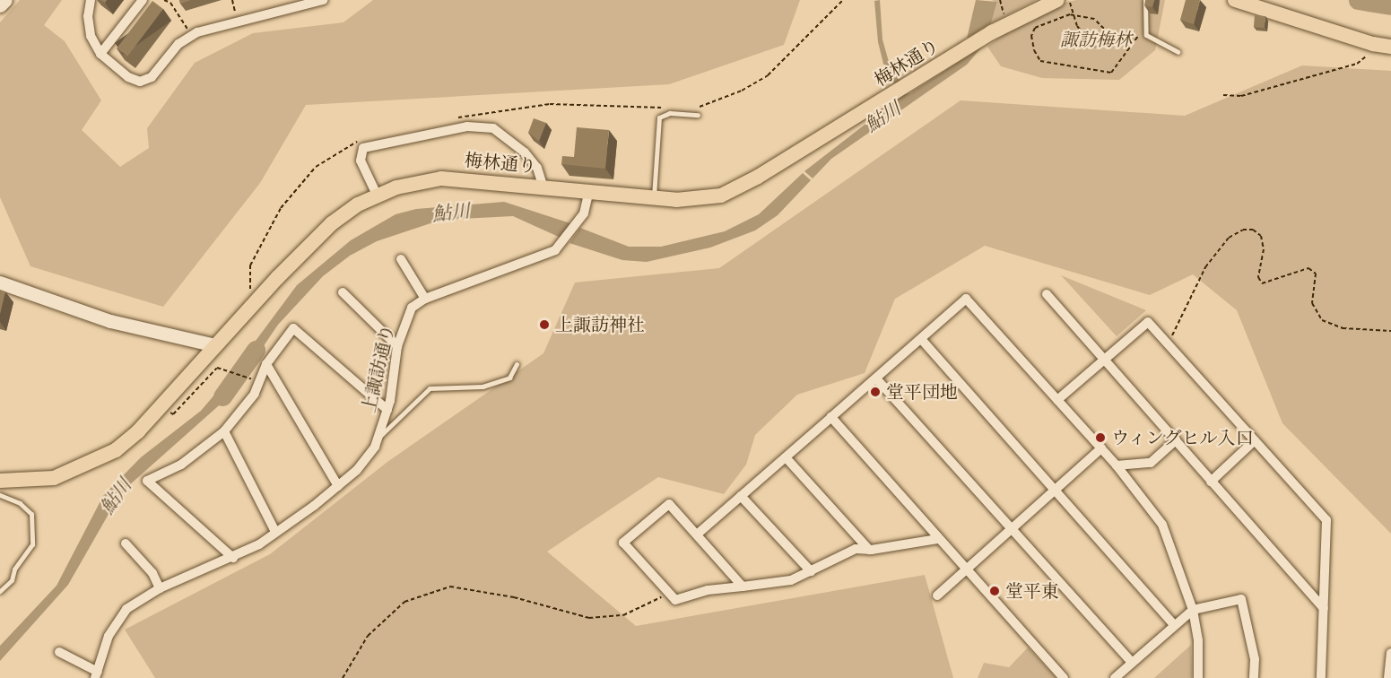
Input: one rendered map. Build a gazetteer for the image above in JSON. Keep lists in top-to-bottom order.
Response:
{
  "streets": {
    "main road": ["梅林通り"],
    "street": ["上諏訪通り"]
  },
  "crossings": [
    ["梅林通り", "上諏訪通り"]
  ],
  "water": ["鮎川"],
  "parks": ["諏訪梅林"],
  "places": [
    "上諏訪神社",
    "堂平団地",
    "ウィングヒル入口",
    "堂平東"
  ]
}
